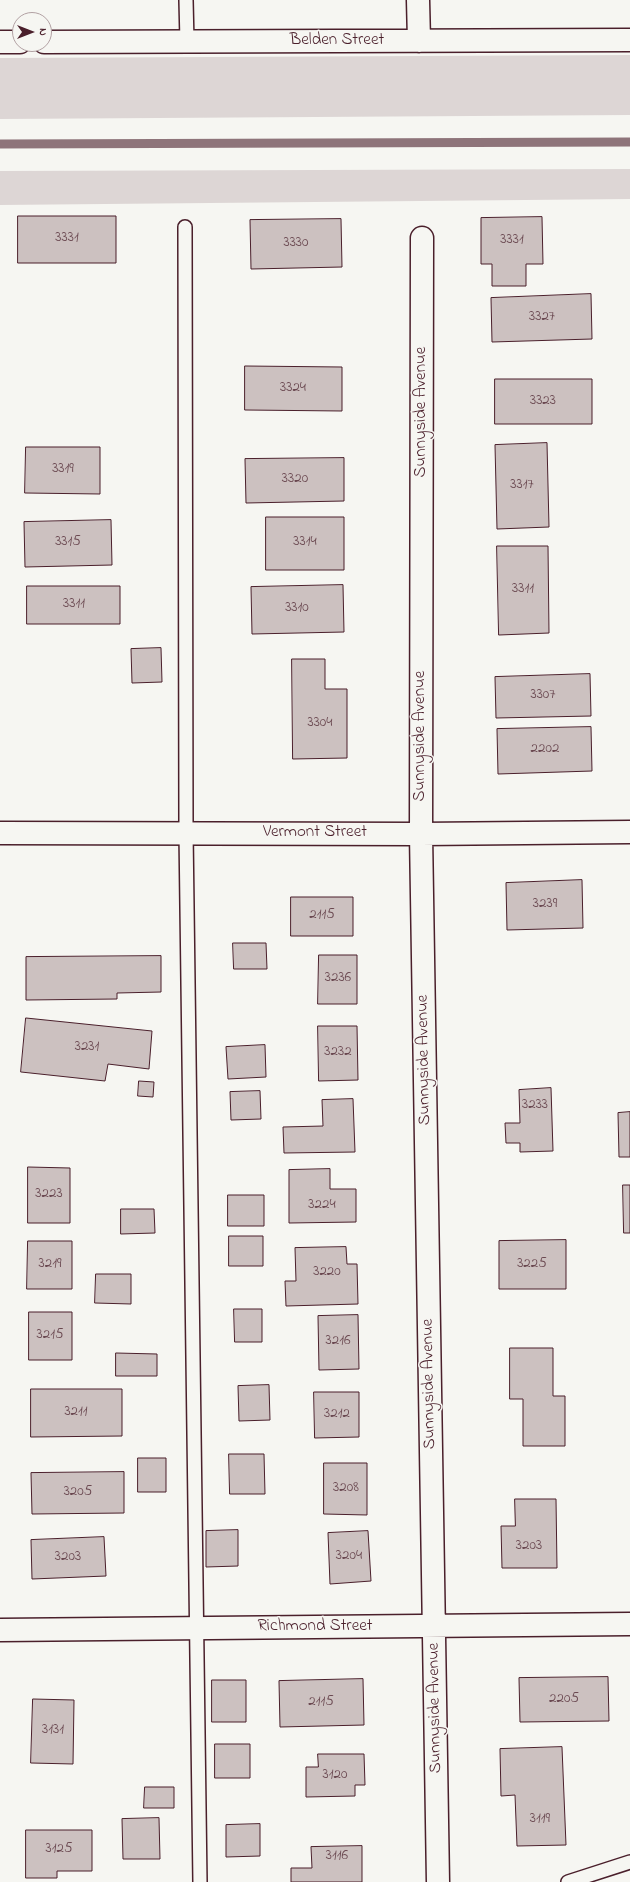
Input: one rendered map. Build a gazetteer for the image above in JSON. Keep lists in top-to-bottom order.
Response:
{
  "streets": {
    "street": [
      "Belden Street",
      "Sunnyside Avenue",
      "Vermont Street",
      "Richmond Street"
    ]
  },
  "crossings": [
    ["Sunnyside Avenue", "Vermont Street"],
    ["Sunnyside Avenue", "Richmond Street"]
  ],
  "house_numbers": [
    "3331",
    "3331",
    "3330",
    "3327",
    "3324",
    "3323",
    "3319",
    "3320",
    "3317",
    "3315",
    "3314",
    "3311",
    "3311",
    "3310",
    "3307",
    "3304",
    "2202",
    "3239",
    "2115",
    "3236",
    "3231",
    "3232",
    "3233",
    "3223",
    "3224",
    "3219",
    "3225",
    "3220",
    "3215",
    "3216",
    "3211",
    "3212",
    "3208",
    "3205",
    "3203",
    "3204",
    "3203",
    "2205",
    "2115",
    "3131",
    "3120",
    "3119",
    "3125",
    "3116"
  ],
  "north": "right"
}
